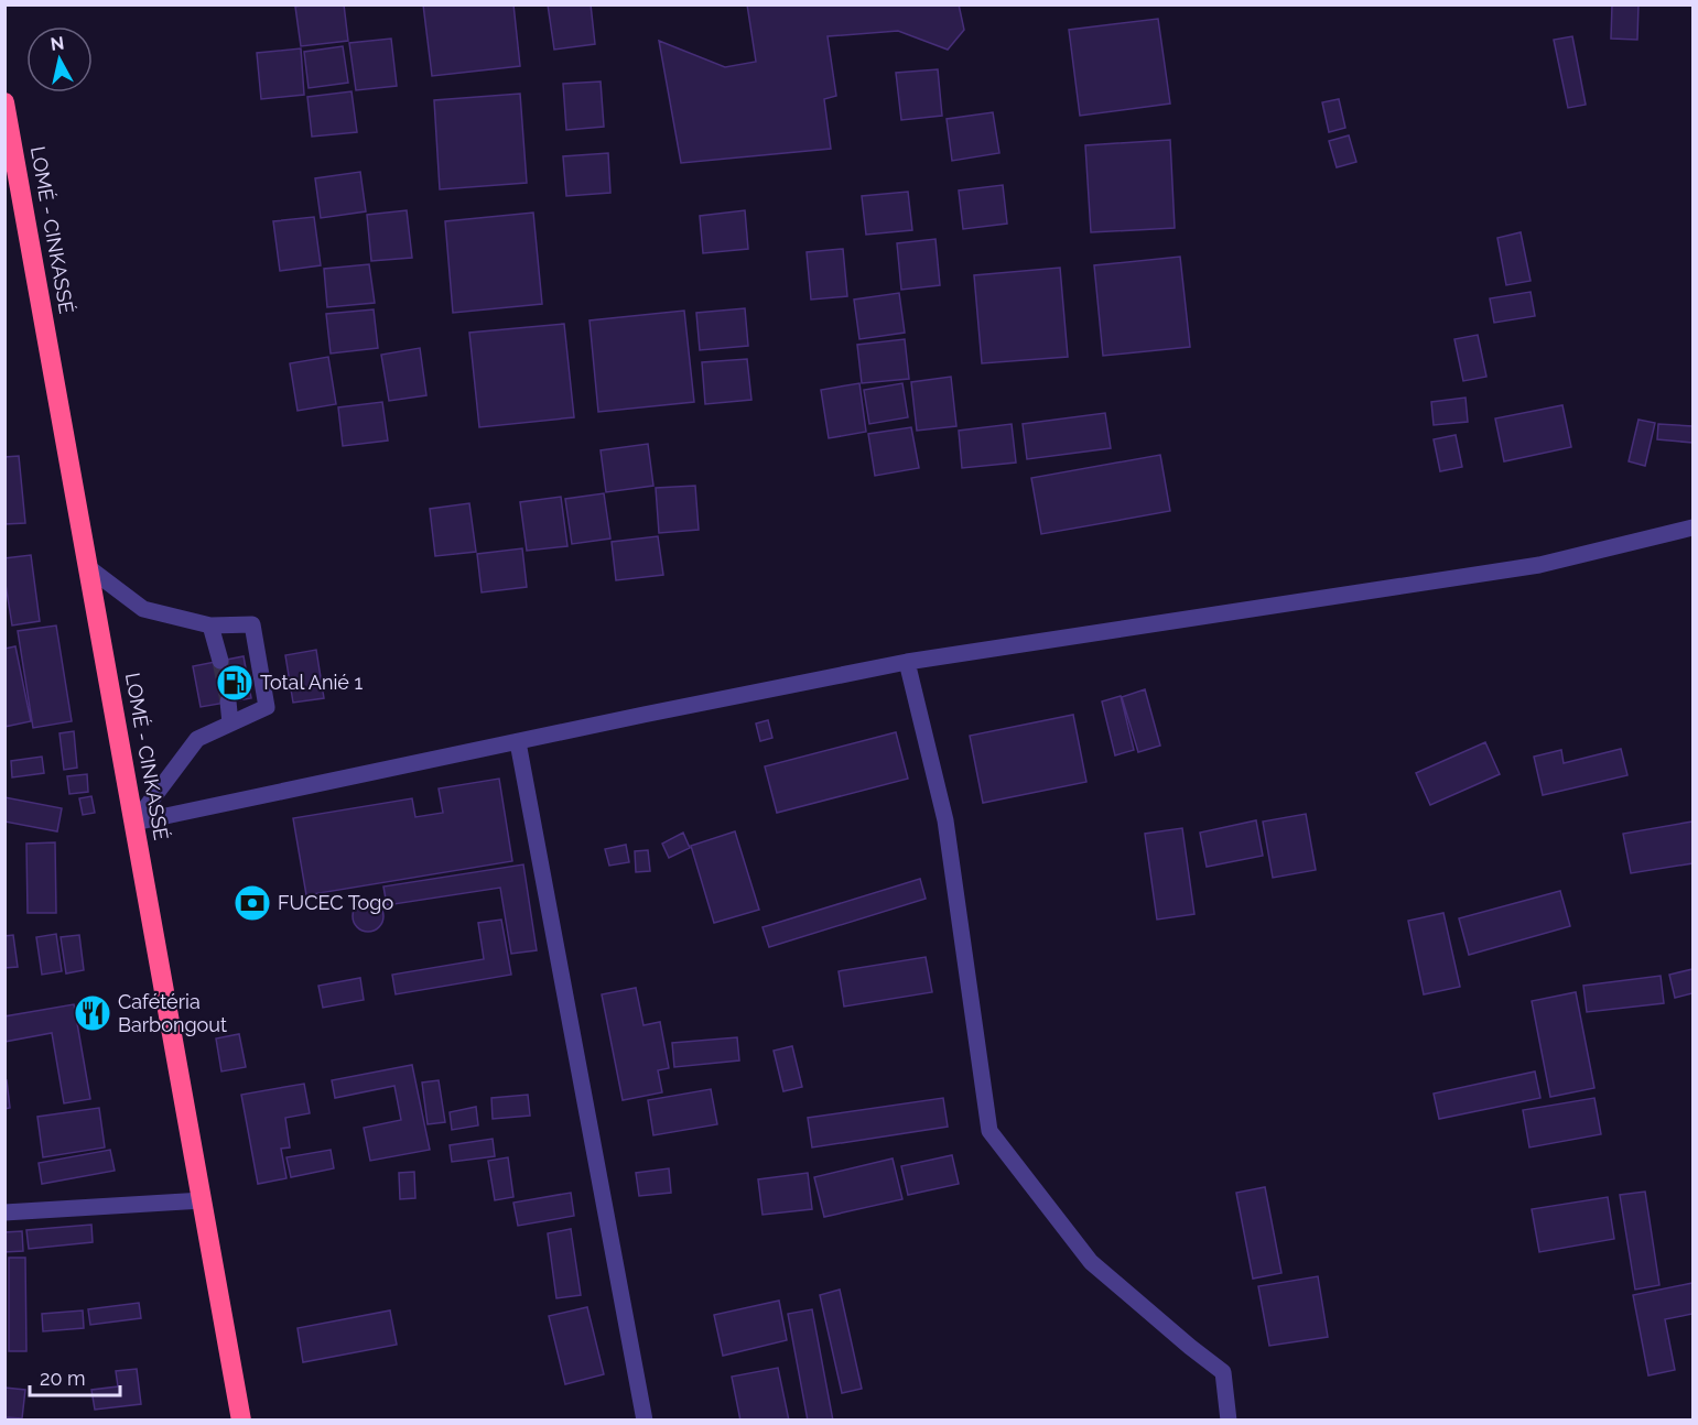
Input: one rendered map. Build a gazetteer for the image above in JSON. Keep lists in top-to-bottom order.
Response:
{
  "streets": {
    "highway": ["LOMÉ - CINKASSÉ"]
  },
  "places": {
    "fuel station": ["Total Anié 1"],
    "bank": ["FUCEC Togo"],
    "restaurant": ["Cafétéria Barbongout"]
  },
  "scale_bar": "20 m",
  "north": "top"
}
